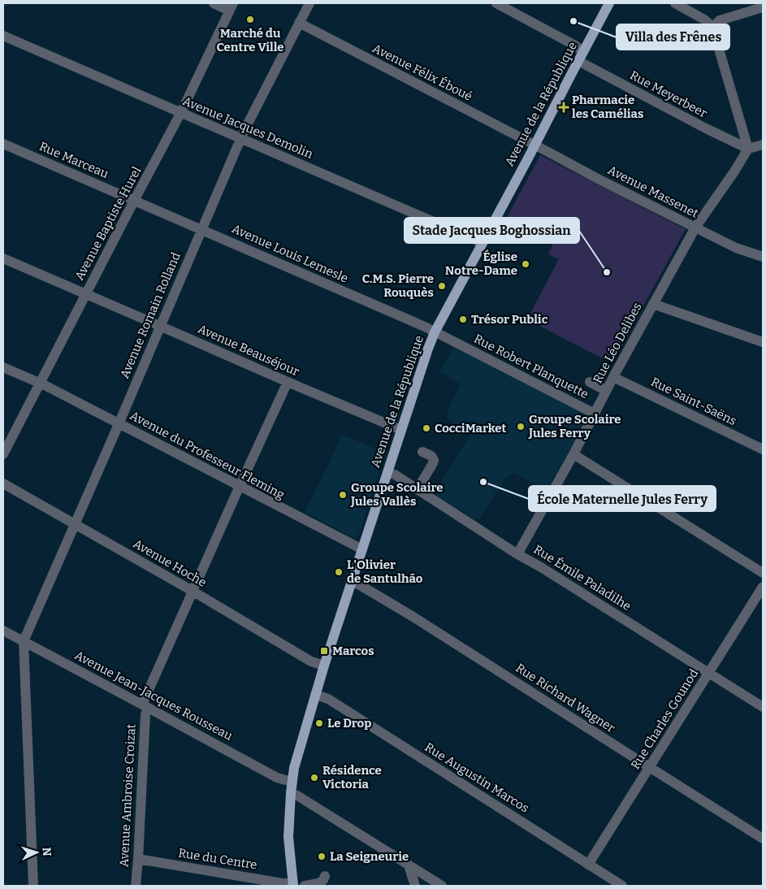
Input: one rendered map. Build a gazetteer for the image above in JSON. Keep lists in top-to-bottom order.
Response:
{
  "streets": {
    "main road": ["Avenue de la République"],
    "street": [
      "Avenue Félix Éboué",
      "Rue Meyerbeer",
      "Avenue Jacques Demolin",
      "Rue Marceau",
      "Avenue Massenet",
      "Avenue Baptiste Hurel",
      "Avenue Louis Lemesle",
      "Avenue Romain Rolland",
      "Rue Léo Delibes",
      "Avenue Beauséjour",
      "Rue Robert Planquette",
      "Rue Saint-Saëns",
      "Avenue du Professeur Fleming",
      "Avenue Hoche",
      "Rue Émile Paladilhe",
      "Avenue Jean-Jacques Rousseau",
      "Rue Richard Wagner",
      "Rue Charles Gounod",
      "Rue Augustin Marcos",
      "Avenue Ambroise Croizat",
      "Rue du Centre"
    ]
  },
  "crossings": [
    ["Avenue Félix Éboué", "Avenue de la République"],
    ["Avenue Félix Éboué", "Avenue Massenet"],
    ["Avenue Félix Éboué", "Avenue Romain Rolland"],
    ["Rue Meyerbeer", "Avenue de la République"],
    ["Rue Meyerbeer", "Rue Léo Delibes"],
    ["Avenue de la République", "Avenue Jacques Demolin"],
    ["Avenue de la République", "Avenue Massenet"],
    ["Avenue de la République", "Avenue Louis Lemesle"],
    ["Avenue de la République", "Avenue Beauséjour"],
    ["Avenue de la République", "Rue Robert Planquette"],
    ["Avenue de la République", "Avenue du Professeur Fleming"],
    ["Avenue de la République", "Avenue Hoche"],
    ["Avenue de la République", "Rue Émile Paladilhe"],
    ["Avenue de la République", "Avenue Jean-Jacques Rousseau"],
    ["Avenue de la République", "Rue Richard Wagner"],
    ["Avenue de la République", "Rue Augustin Marcos"],
    ["Avenue de la République", "Rue du Centre"],
    ["Avenue Jacques Demolin", "Avenue Baptiste Hurel"],
    ["Avenue Jacques Demolin", "Avenue Romain Rolland"],
    ["Rue Marceau", "Avenue Baptiste Hurel"],
    ["Rue Marceau", "Avenue Louis Lemesle"],
    ["Avenue Massenet", "Rue Léo Delibes"],
    ["Avenue Baptiste Hurel", "Avenue Louis Lemesle"],
    ["Avenue Baptiste Hurel", "Avenue Beauséjour"],
    ["Avenue Baptiste Hurel", "Avenue du Professeur Fleming"],
    ["Avenue Louis Lemesle", "Avenue Romain Rolland"],
    ["Avenue Louis Lemesle", "Rue Robert Planquette"],
    ["Avenue Romain Rolland", "Avenue Beauséjour"],
    ["Avenue Romain Rolland", "Avenue du Professeur Fleming"],
    ["Avenue Romain Rolland", "Avenue Hoche"],
    ["Avenue Romain Rolland", "Avenue Jean-Jacques Rousseau"],
    ["Rue Léo Delibes", "Rue Robert Planquette"],
    ["Rue Léo Delibes", "Rue Saint-Saëns"],
    ["Rue Léo Delibes", "Rue Émile Paladilhe"],
    ["Avenue Beauséjour", "Avenue Ambroise Croizat"],
    ["Avenue du Professeur Fleming", "Avenue Ambroise Croizat"],
    ["Avenue Hoche", "Avenue Ambroise Croizat"],
    ["Rue Émile Paladilhe", "Rue Charles Gounod"],
    ["Avenue Jean-Jacques Rousseau", "Avenue Ambroise Croizat"],
    ["Rue Richard Wagner", "Rue Charles Gounod"],
    ["Rue Charles Gounod", "Rue Augustin Marcos"],
    ["Avenue Ambroise Croizat", "Rue du Centre"]
  ],
  "places": {
    "other": [
      "Marché du Centre Ville",
      "Villa des Frênes",
      "Église Notre-Dame",
      "Stade Jacques Boghossian",
      "C.M.S. Pierre Rouquès",
      "Trésor Public",
      "Groupe Scolaire Jules Ferry",
      "CocciMarket",
      "École Maternelle Jules Ferry",
      "Groupe Scolaire Jules Vallès",
      "L'Olivier de Santulhão",
      "Le Drop",
      "Résidence Victoria",
      "La Seigneurie"
    ],
    "health": ["Pharmacie les Camélias"],
    "transit": ["Marcos"]
  },
  "north": "right"
}
